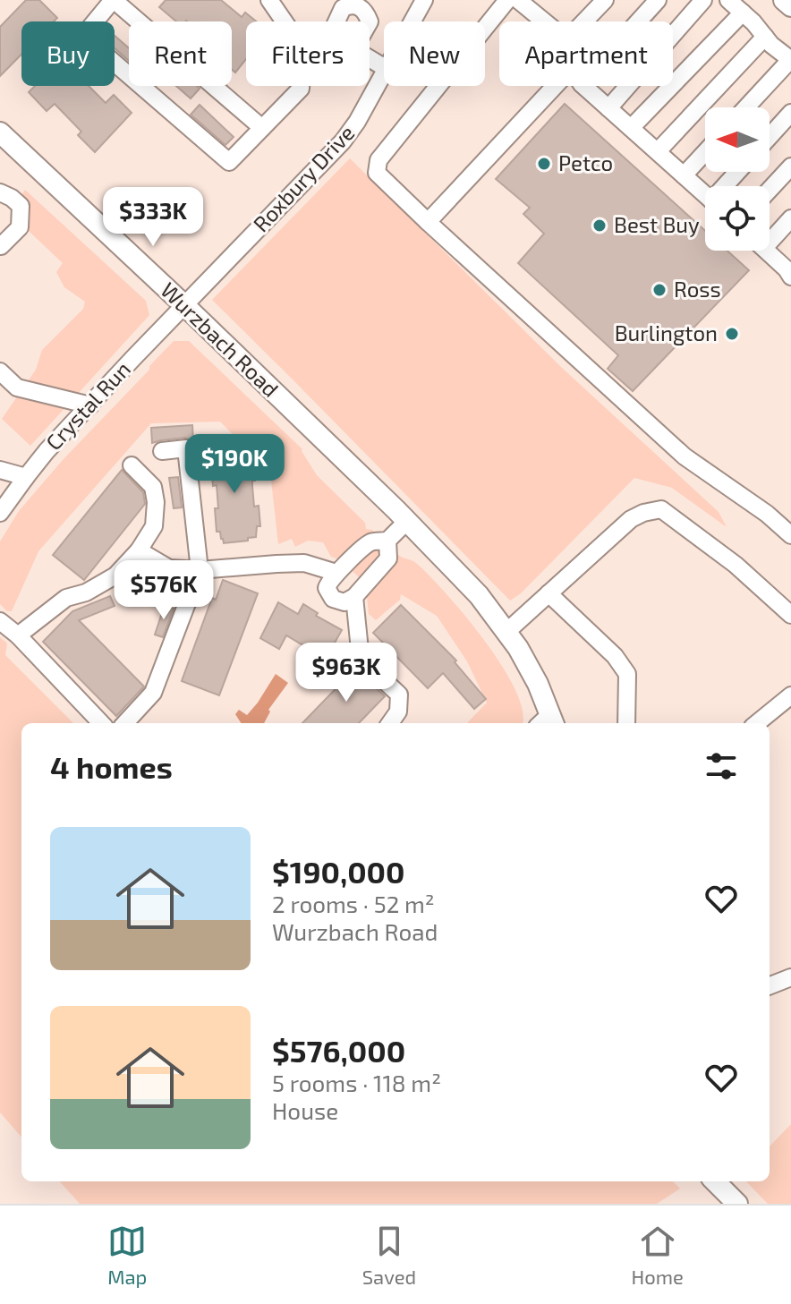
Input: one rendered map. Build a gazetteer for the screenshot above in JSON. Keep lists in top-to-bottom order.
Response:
{
  "streets": {
    "main road": ["Wurzbach Road"],
    "street": ["Roxbury Drive", "Crystal Run"]
  },
  "crossings": [
    ["Roxbury Drive", "Wurzbach Road"],
    ["Roxbury Drive", "Crystal Run"],
    ["Wurzbach Road", "Crystal Run"]
  ],
  "places": [
    "Petco",
    "Best Buy",
    "Ross",
    "Burlington"
  ],
  "north": "left",
  "page": {
    "chip": [
      "Buy",
      "Rent",
      "Filters",
      "New",
      "Apartment"
    ],
    "price": [
      "$333K",
      "$190K",
      "$576K",
      "$963K"
    ],
    "heading": "4 homes",
    "list": [
      {
        "name": "$190,000",
        "note": "2 rooms · 52 m² · Wurzbach Road"
      },
      {
        "name": "$576,000",
        "note": "5 rooms · 118 m² · House"
      }
    ],
    "tabs": ["Map", "Saved", "Home"]
  }
}
